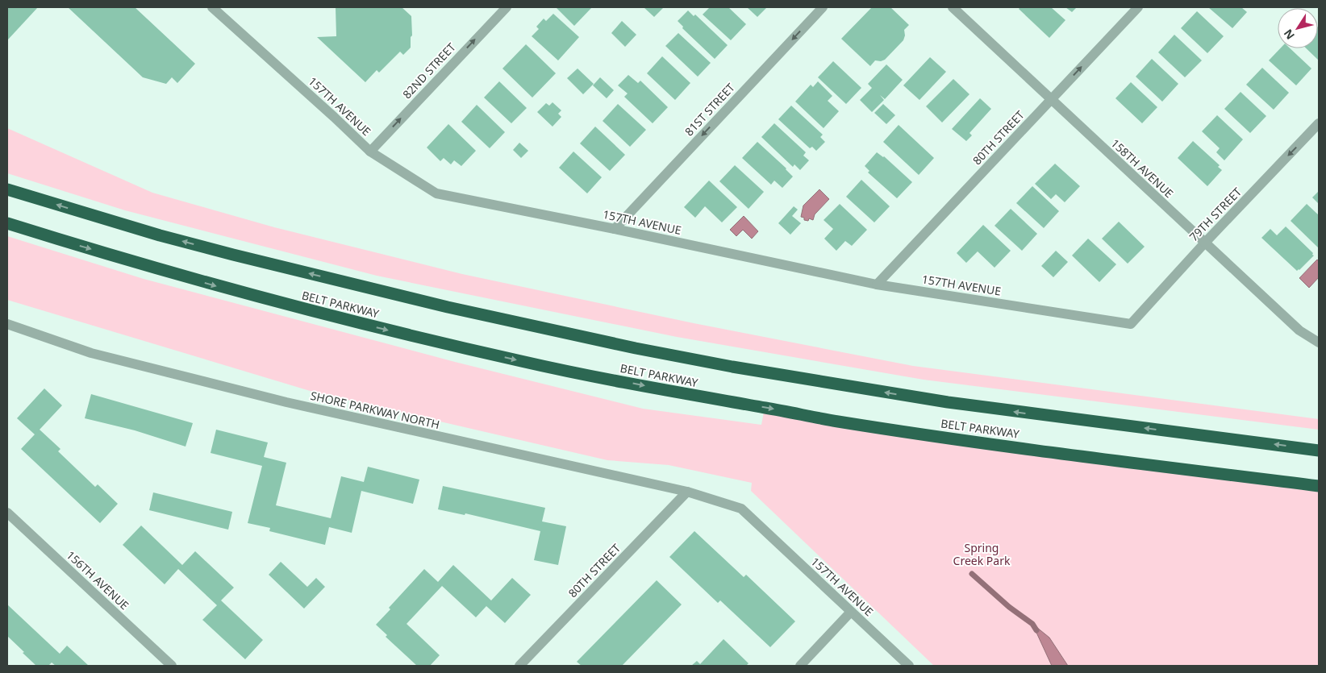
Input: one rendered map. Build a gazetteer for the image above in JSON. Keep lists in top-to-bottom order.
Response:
{
  "streets": {
    "highway": ["BELT PARKWAY"],
    "street": [
      "82ND STREET",
      "157TH AVENUE",
      "81ST STREET",
      "80TH STREET",
      "158TH AVENUE",
      "79TH STREET",
      "SHORE PARKWAY NORTH",
      "156TH AVENUE"
    ]
  },
  "crossings": [
    ["82ND STREET", "157TH AVENUE"],
    ["157TH AVENUE", "81ST STREET"],
    ["157TH AVENUE", "80TH STREET"],
    ["157TH AVENUE", "79TH STREET"],
    ["157TH AVENUE", "SHORE PARKWAY NORTH"],
    ["80TH STREET", "158TH AVENUE"],
    ["80TH STREET", "SHORE PARKWAY NORTH"],
    ["158TH AVENUE", "79TH STREET"]
  ],
  "one_way": ["82ND STREET", "81ST STREET", "79TH STREET"],
  "parks": ["Spring Creek Park"],
  "north": "bottom left"
}
